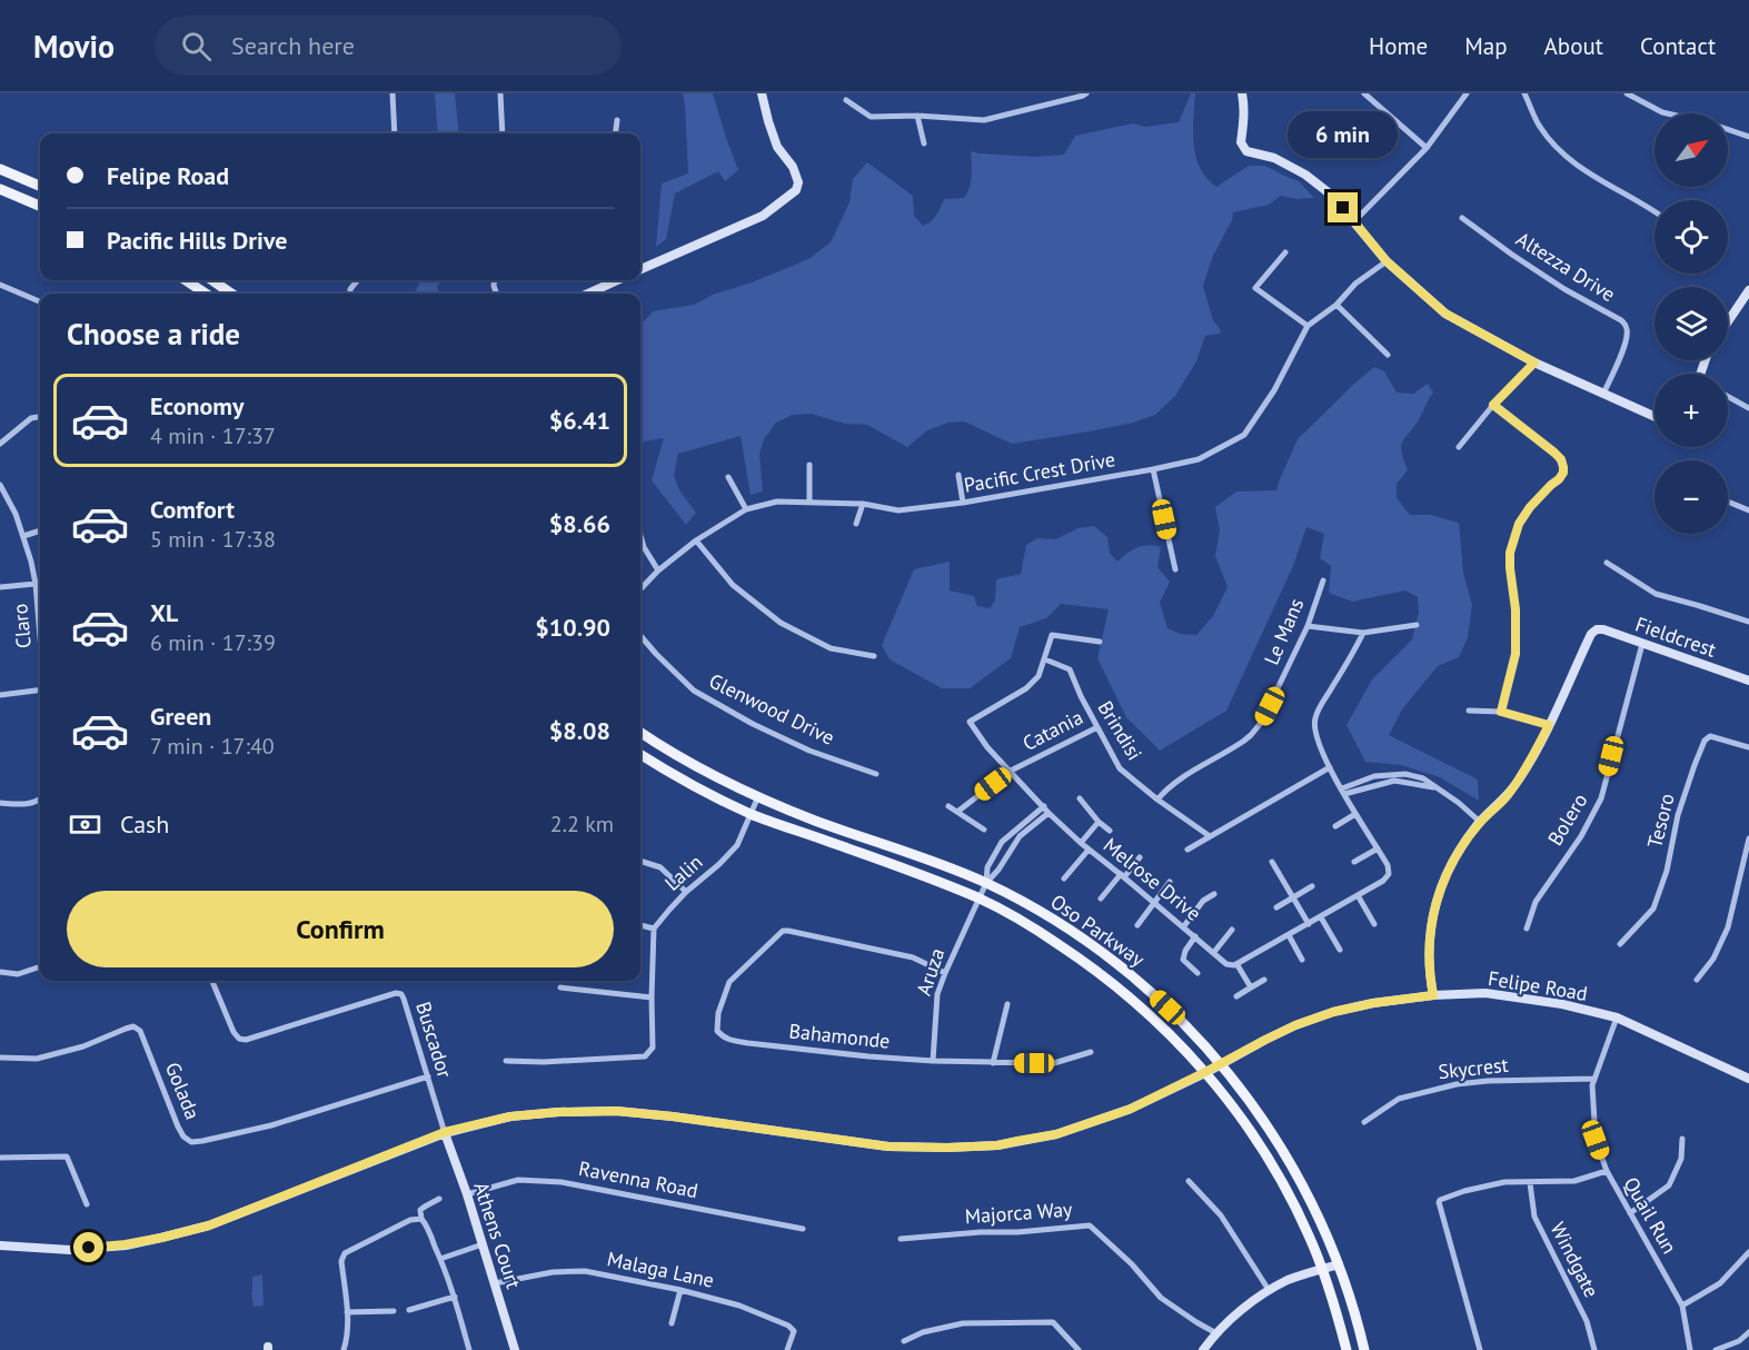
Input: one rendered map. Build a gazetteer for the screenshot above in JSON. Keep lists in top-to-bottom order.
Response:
{
  "streets": {
    "main road": ["Oso Parkway"],
    "street": [
      "Altezza Drive",
      "Pacific Crest Drive",
      "Claro",
      "Le Mans",
      "Fieldcrest",
      "Glenwood Drive",
      "Catania",
      "Brindisi",
      "Bolero",
      "Tesoro",
      "Lalin",
      "Melrose Drive",
      "Aruza",
      "Felipe Road",
      "Bahamonde",
      "Buscador",
      "Skycrest",
      "Golada",
      "Ravenna Road",
      "Majorca Way",
      "Quail Run",
      "Athens Court",
      "Windgate",
      "Malaga Lane"
    ]
  },
  "crossings": [
    ["Le Mans", "Brindisi"],
    ["Fieldcrest", "Bolero"],
    ["Catania", "Brindisi"],
    ["Catania", "Melrose Drive"],
    ["Brindisi", "Melrose Drive"],
    ["Lalin", "Oso Parkway"],
    ["Oso Parkway", "Aruza"],
    ["Oso Parkway", "Felipe Road"],
    ["Aruza", "Bahamonde"],
    ["Felipe Road", "Buscador"],
    ["Felipe Road", "Quail Run"],
    ["Felipe Road", "Athens Court"],
    ["Buscador", "Golada"],
    ["Buscador", "Athens Court"],
    ["Skycrest", "Quail Run"],
    ["Ravenna Road", "Athens Court"],
    ["Athens Court", "Malaga Lane"]
  ],
  "north": "top right",
  "page": {
    "header": "Movio",
    "search": "Search here",
    "nav": [
      "Home",
      "Map",
      "About",
      "Contact"
    ],
    "bubble": "6 min",
    "map_buttons": ["+", "−"],
    "banner": ["Felipe Road", "Pacific Hills Drive"],
    "heading": "Choose a ride",
    "list": [
      {
        "name": "Economy",
        "note": "4 min · 17:37",
        "value": "$6.41"
      },
      {
        "name": "Comfort",
        "note": "5 min · 17:38",
        "value": "$8.66"
      },
      {
        "name": "XL",
        "note": "6 min · 17:39",
        "value": "$10.90"
      },
      {
        "name": "Green",
        "note": "7 min · 17:40",
        "value": "$8.08"
      }
    ],
    "pay": ["Cash", "2.2 km"],
    "buttons": "Confirm"
  }
}
